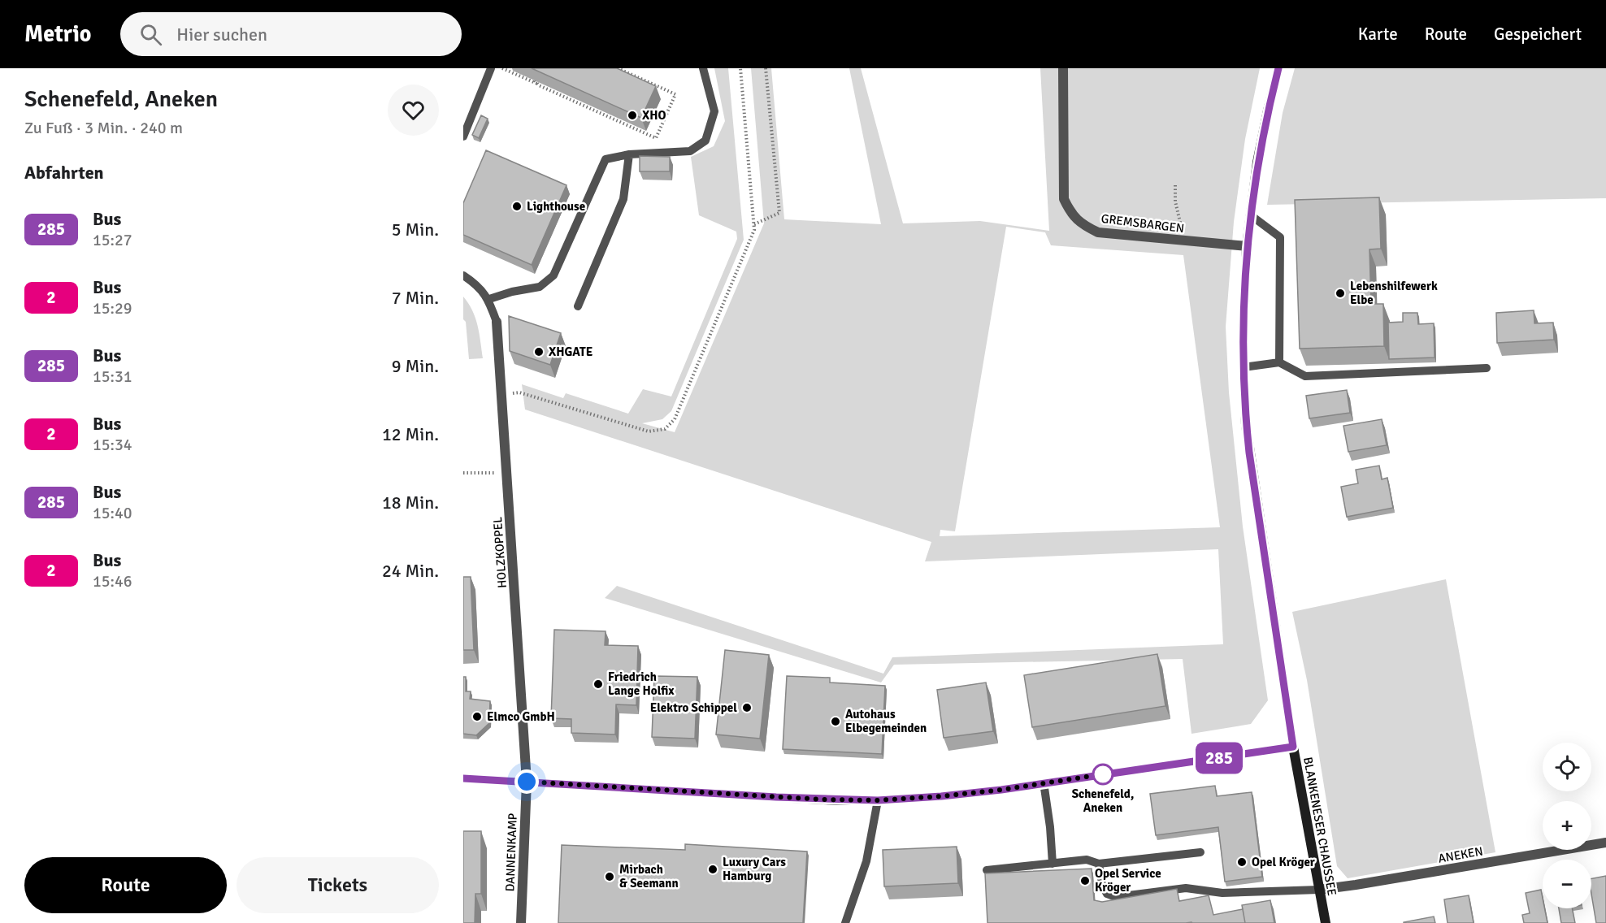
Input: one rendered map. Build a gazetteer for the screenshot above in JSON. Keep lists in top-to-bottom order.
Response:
{
  "streets": {
    "main road": ["BLANKENESER CHAUSSEE"],
    "street": [
      "GREMSBARGEN",
      "HOLZKOPPEL",
      "DANNENKAMP",
      "ANEKEN"
    ]
  },
  "crossings": [
    ["GREMSBARGEN", "BLANKENESER CHAUSSEE"],
    ["HOLZKOPPEL", "DANNENKAMP"],
    ["BLANKENESER CHAUSSEE", "ANEKEN"]
  ],
  "places": [
    "XHO",
    "Lighthouse",
    "Lebenshilfewerk Elbe",
    "XHGATE",
    "Friedrich Lange Holfix",
    "Elektro Schippel",
    "Elmco GmbH",
    "Autohaus Elbegemeinden",
    "Schenefeld, Aneken",
    "Opel Kröger",
    "Luxury Cars Hamburg",
    "Mirbach & Seemann",
    "Opel Service Kröger"
  ],
  "lines": ["bus line 285"],
  "page": {
    "header": "Metrio",
    "search": "Hier suchen",
    "nav": ["Karte", "Route", "Gespeichert"],
    "heading": [
      ["Schenefeld, Aneken", "Zu Fuß · 3 Min. · 240 m"],
      "Abfahrten"
    ],
    "on_map": "285",
    "list": [
      {
        "mark": "285",
        "name": "Bus",
        "note": "15:27",
        "value": "5 Min."
      },
      {
        "mark": "2",
        "name": "Bus",
        "note": "15:29",
        "value": "7 Min."
      },
      {
        "mark": "285",
        "name": "Bus",
        "note": "15:31",
        "value": "9 Min."
      },
      {
        "mark": "2",
        "name": "Bus",
        "note": "15:34",
        "value": "12 Min."
      },
      {
        "mark": "285",
        "name": "Bus",
        "note": "15:40",
        "value": "18 Min."
      },
      {
        "mark": "2",
        "name": "Bus",
        "note": "15:46",
        "value": "24 Min."
      }
    ],
    "map_buttons": ["+", "−"],
    "buttons": ["Route", "Tickets"]
  }
}
